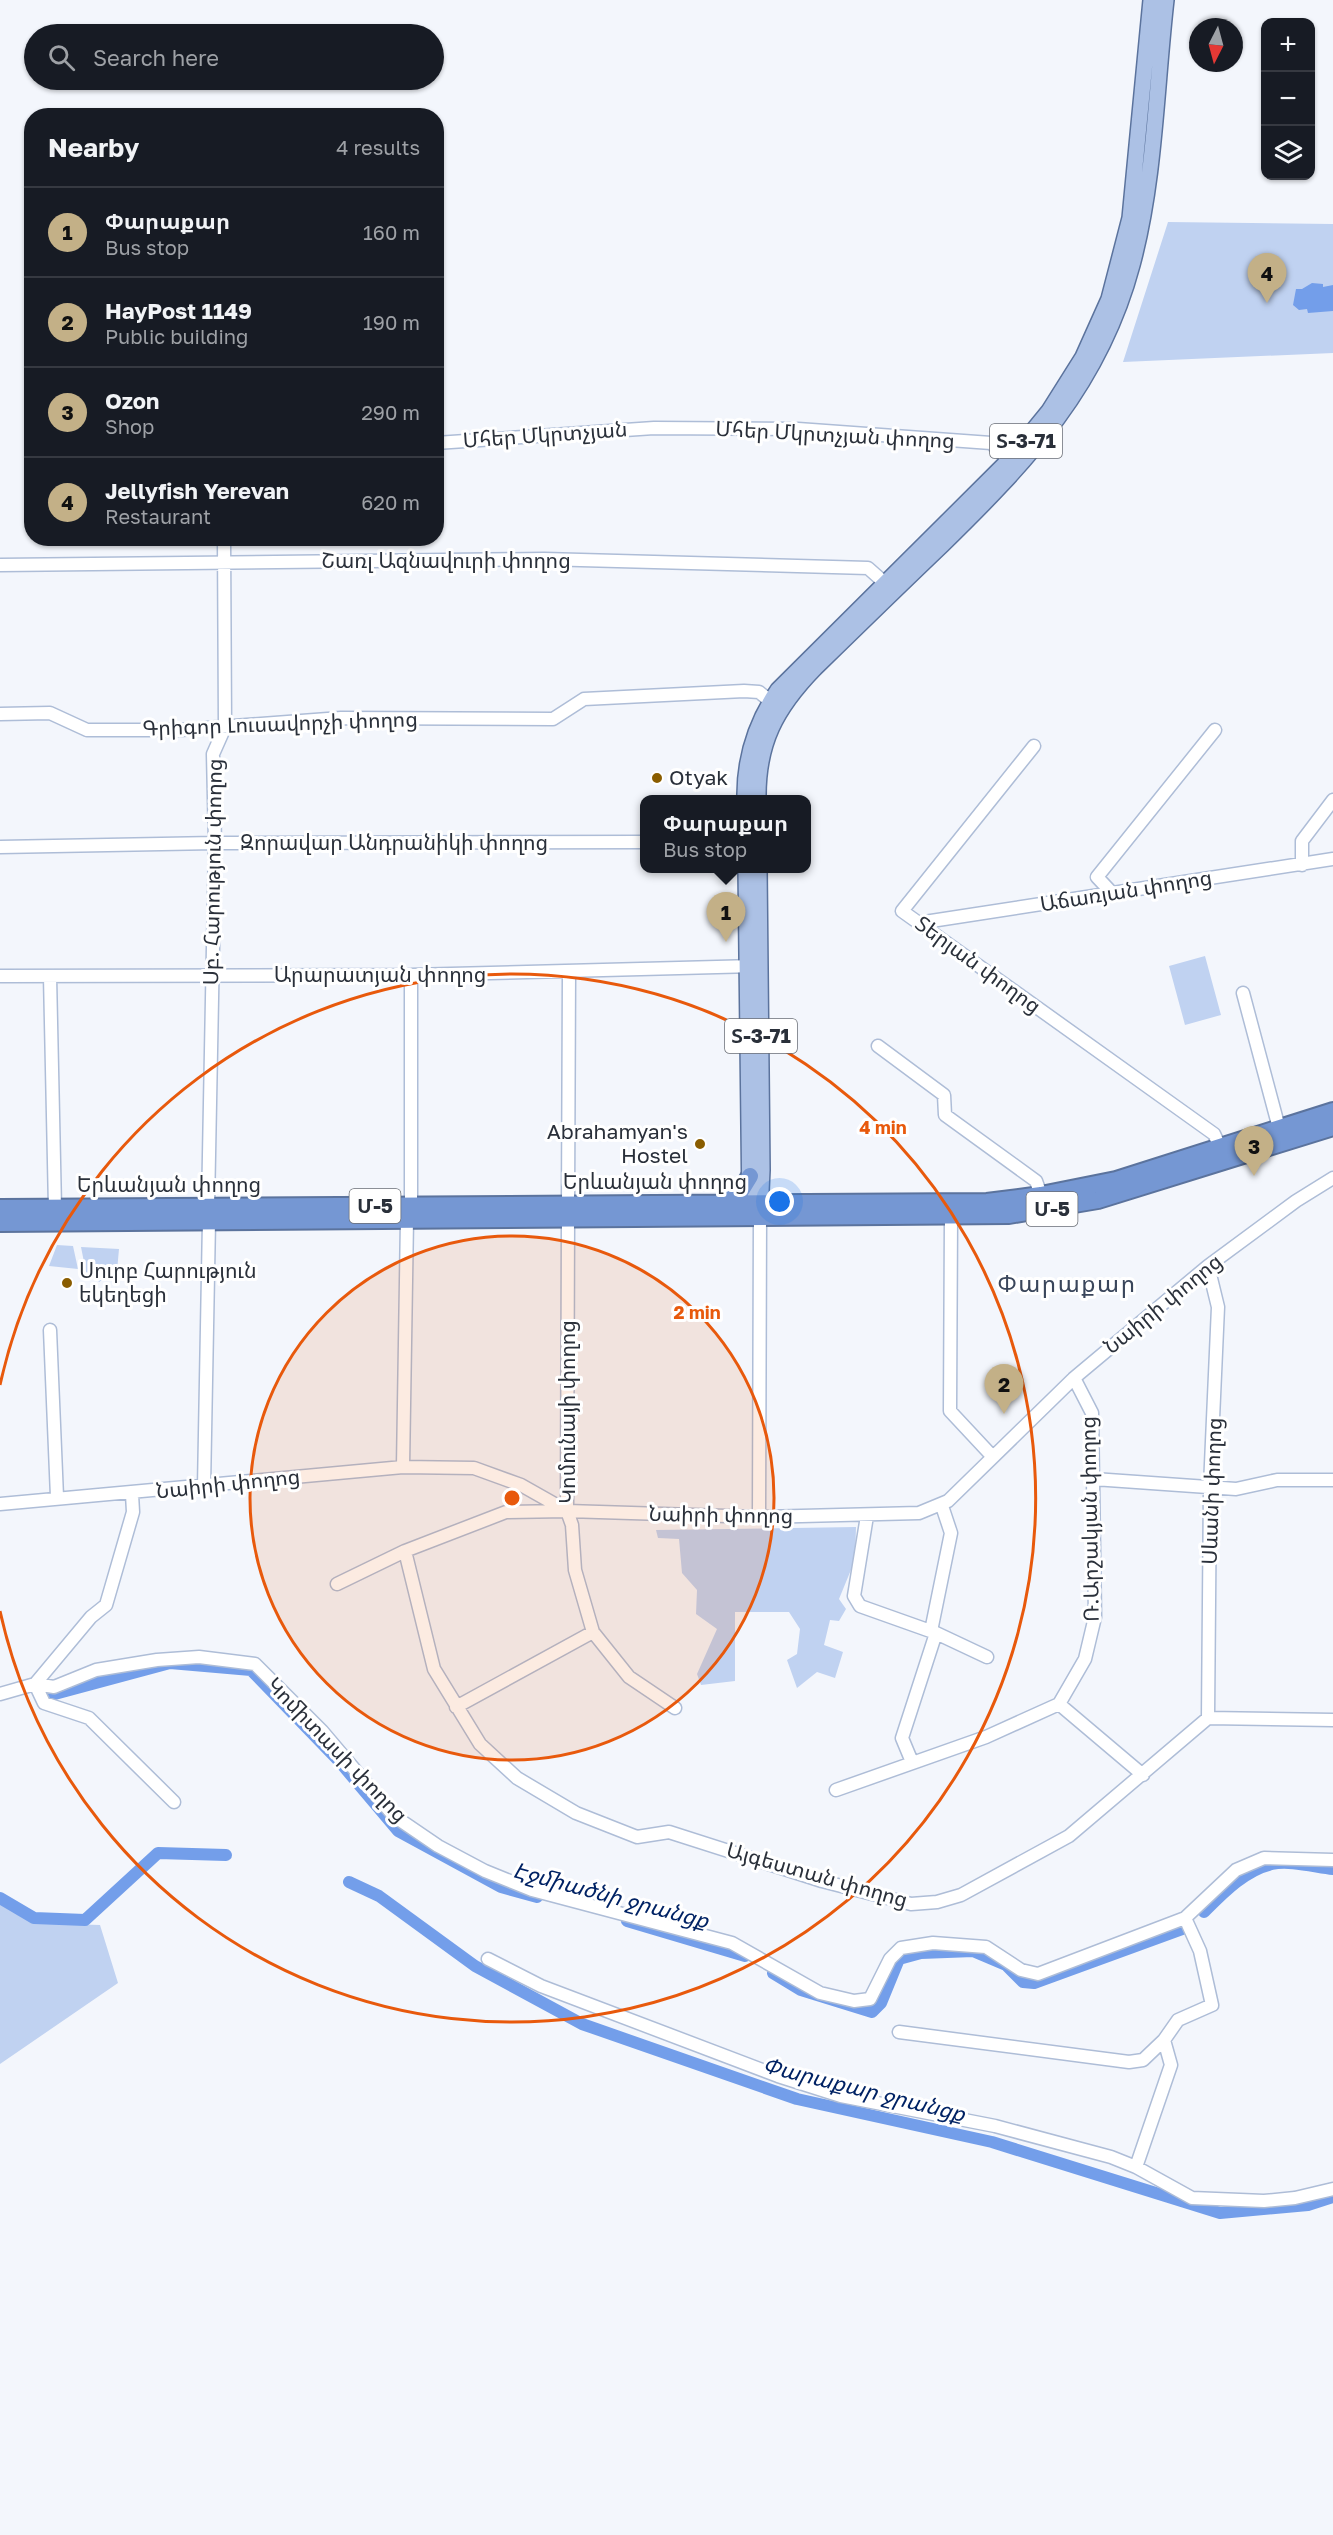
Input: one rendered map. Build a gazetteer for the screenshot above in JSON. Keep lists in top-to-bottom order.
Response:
{
  "streets": {
    "highway": ["Երևանյան փողոց", "Մ-5"],
    "main road": ["Տ-3-71"],
    "street": [
      "Մհեր Մկրտչյան",
      "Մհեր Մկրտչյան փողոց",
      "Շառլ Ազնավուրի փողոց",
      "Գրիգոր Լուսավորչի փողոց",
      "Զորավար Անդրանիկի փողոց",
      "Սբ. Հարություն փողոց",
      "Աճառյան փողոց",
      "Տերյան փողոց",
      "Արարատյան փողոց",
      "Նաիրի փողոց",
      "Կոմունայի փողոց",
      "Սևանի փողոց",
      "Ռ.Արշակյան փողոց",
      "Կոմիտասի փողոց",
      "Այգեստան փողոց"
    ]
  },
  "crossings": [
    ["Մհեր Մկրտչյան", "Մհեր Մկրտչյան փողոց"],
    ["Մհեր Մկրտչյան փողոց", "Տ-3-71"],
    ["Տ-3-71", "Շառլ Ազնավուրի փողոց"],
    ["Տ-3-71", "Գրիգոր Լուսավորչի փողոց"],
    ["Տ-3-71", "Արարատյան փողոց"],
    ["Տ-3-71", "Երևանյան փողոց"],
    ["Շառլ Ազնավուրի փողոց", "Սբ. Հարություն փողոց"],
    ["Գրիգոր Լուսավորչի փողոց", "Սբ. Հարություն փողոց"],
    ["Զորավար Անդրանիկի փողոց", "Սբ. Հարություն փողոց"],
    ["Սբ. Հարություն փողոց", "Արարատյան փողոց"],
    ["Սբ. Հարություն փողոց", "Երևանյան փողոց"],
    ["Սբ. Հարություն փողոց", "Նաիրի փողոց"],
    ["Աճառյան փողոց", "Տերյան փողոց"],
    ["Տերյան փողոց", "Երևանյան փողոց"],
    ["Արարատյան փողոց", "Կոմունայի փողոց"],
    ["Երևանյան փողոց", "Կոմունայի փողոց"],
    ["Նաիրի փողոց", "Կոմունայի փողոց"],
    ["Նաիրի փողոց", "Սևանի փողոց"],
    ["Նաիրի փողոց", "Ռ.Արշակյան փողոց"],
    ["Սևանի փողոց", "Այգեստան փողոց"]
  ],
  "districts": ["Փարաքար"],
  "water": ["Էջմիածնի ջրանցք", "Փարաքար ջրանցք"],
  "places": ["Otyak", "Abrahamyan's Hostel", "Սուրբ Հարություն եկեղեցի"],
  "north": "bottom",
  "page": {
    "map_buttons": ["+", "−"],
    "search": "Search here",
    "heading": ["Nearby", "4 results"],
    "list": [
      {
        "mark": "1",
        "name": "Փարաքար",
        "note": "Bus stop",
        "value": "160 m"
      },
      {
        "mark": "2",
        "name": "HayPost 1149",
        "note": "Public building",
        "value": "190 m"
      },
      {
        "mark": "3",
        "name": "Ozon",
        "note": "Shop",
        "value": "290 m"
      },
      {
        "mark": "4",
        "name": "Jellyfish Yerevan",
        "note": "Restaurant",
        "value": "620 m"
      }
    ],
    "pins": [
      "4",
      "1",
      "3",
      "2"
    ],
    "popup": ["Փարաքար", "Bus stop"]
  },
  "rings": ["4 min", "2 min"]
}
